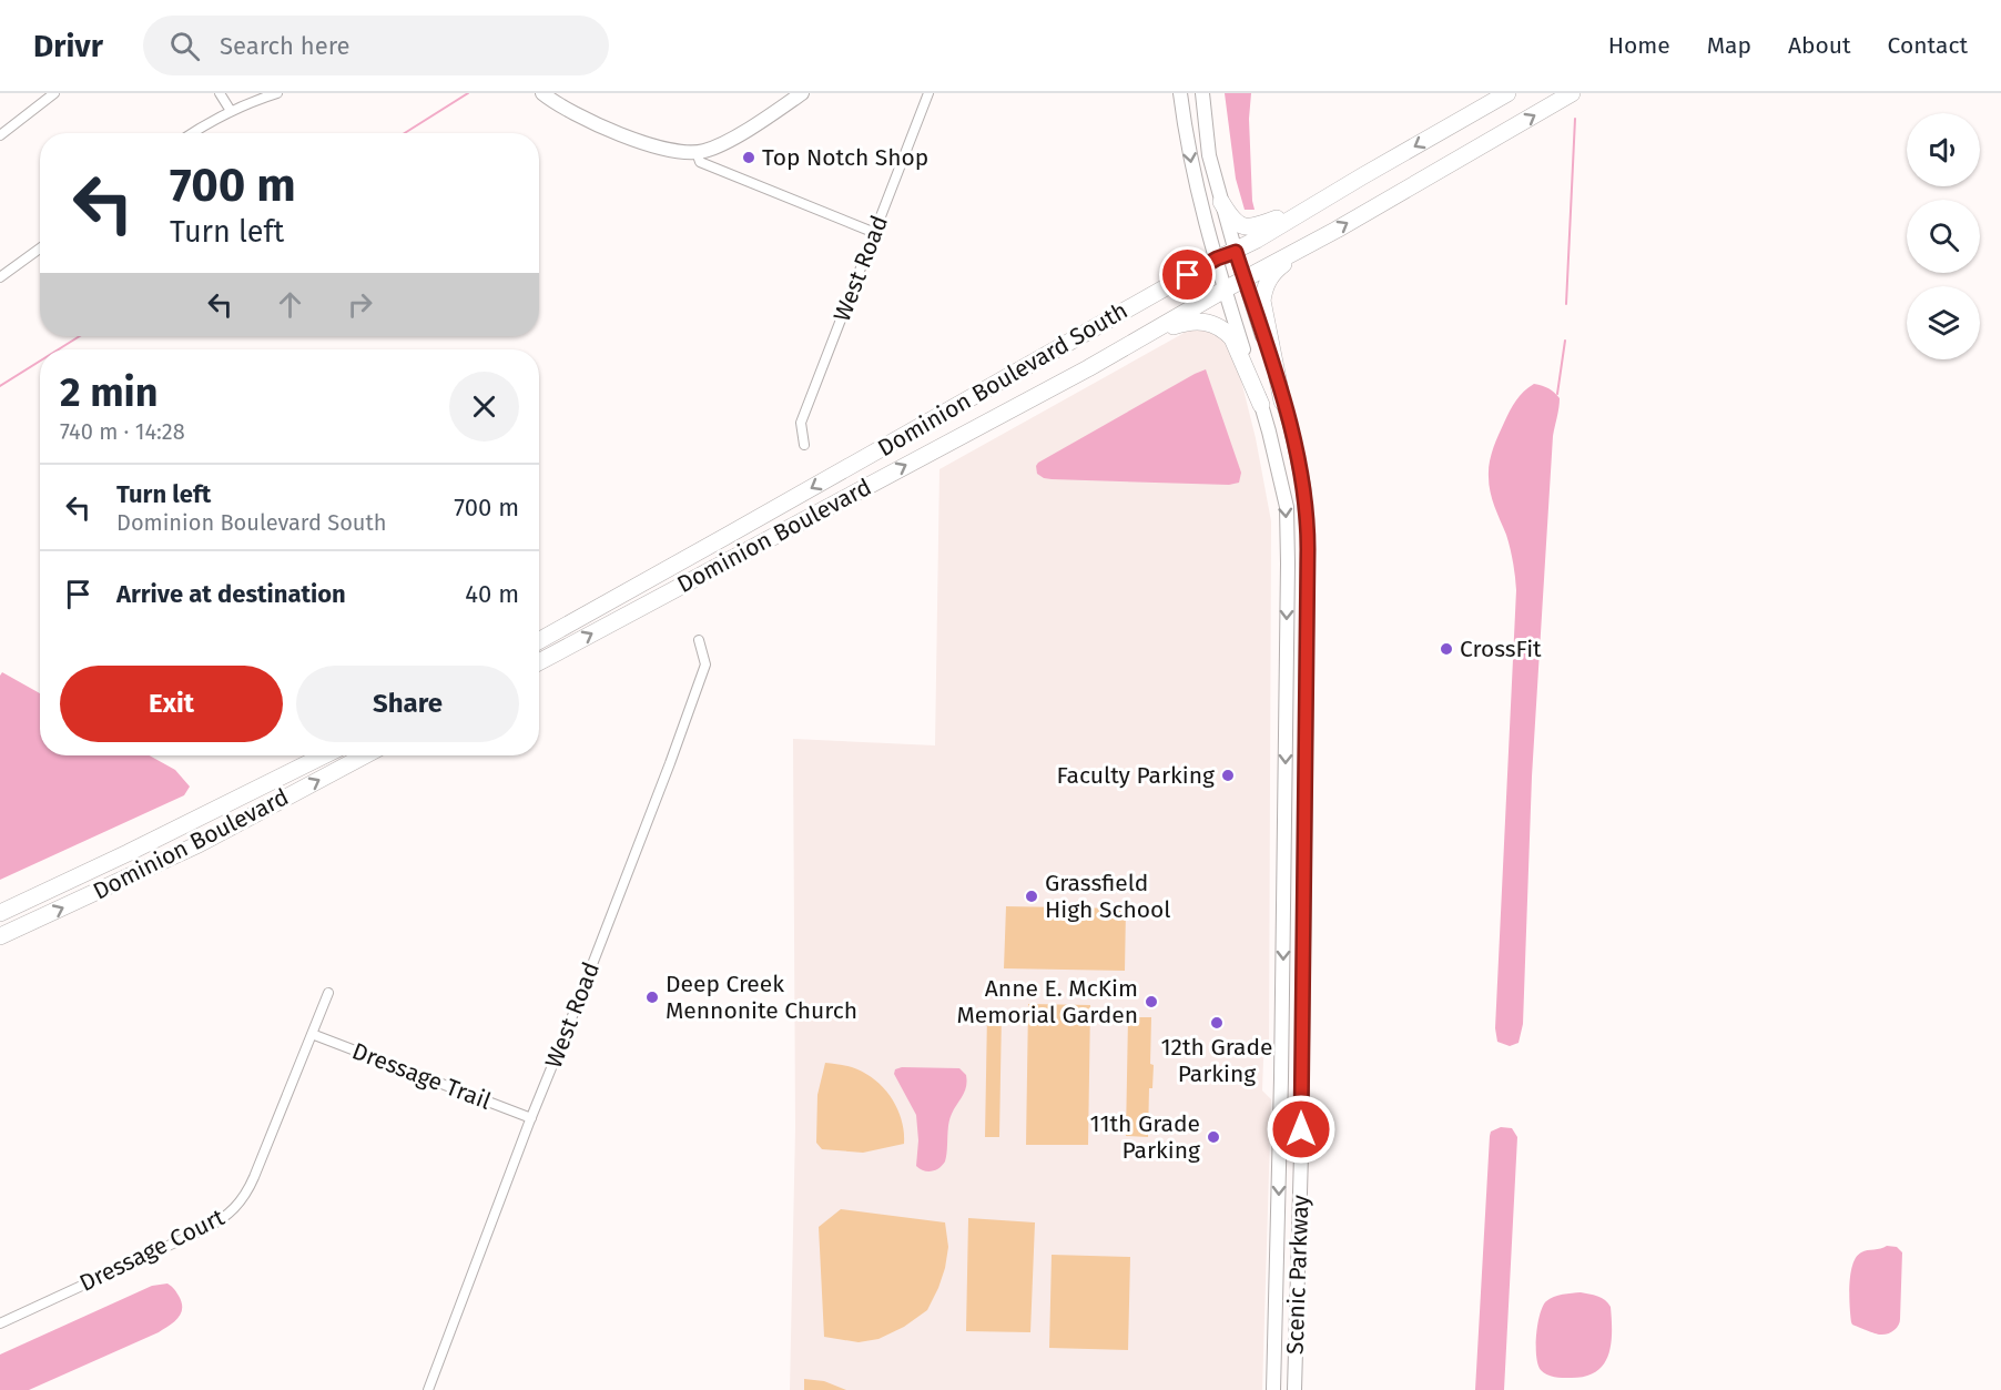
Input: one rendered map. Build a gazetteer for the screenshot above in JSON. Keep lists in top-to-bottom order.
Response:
{
  "streets": {
    "highway": ["Dominion Boulevard South", "Dominion Boulevard"],
    "street": [
      "West Road",
      "Dressage Trail",
      "Dressage Court",
      "Scenic Parkway"
    ]
  },
  "crossings": [
    ["West Road", "Dressage Trail"],
    ["Dominion Boulevard South", "Dominion Boulevard"],
    ["Dominion Boulevard South", "Scenic Parkway"],
    ["Dressage Trail", "Dressage Court"]
  ],
  "places": [
    "Top Notch Shop",
    "CrossFit",
    "Faculty Parking",
    "Grassfield High School",
    "Deep Creek Mennonite Church",
    "Anne E. McKim Memorial Garden",
    "12th Grade Parking",
    "11th Grade Parking"
  ],
  "page": {
    "header": "Drivr",
    "search": "Search here",
    "nav": [
      "Home",
      "Map",
      "About",
      "Contact"
    ],
    "turn": ["700 m", "Turn left"],
    "heading": ["2 min", "740 m · 14:28"],
    "list": [
      {
        "name": "Turn left",
        "note": "Dominion Boulevard South",
        "value": "700 m"
      },
      {
        "name": "Arrive at destination",
        "value": "40 m"
      }
    ],
    "buttons": ["Exit", "Share"]
  }
}
